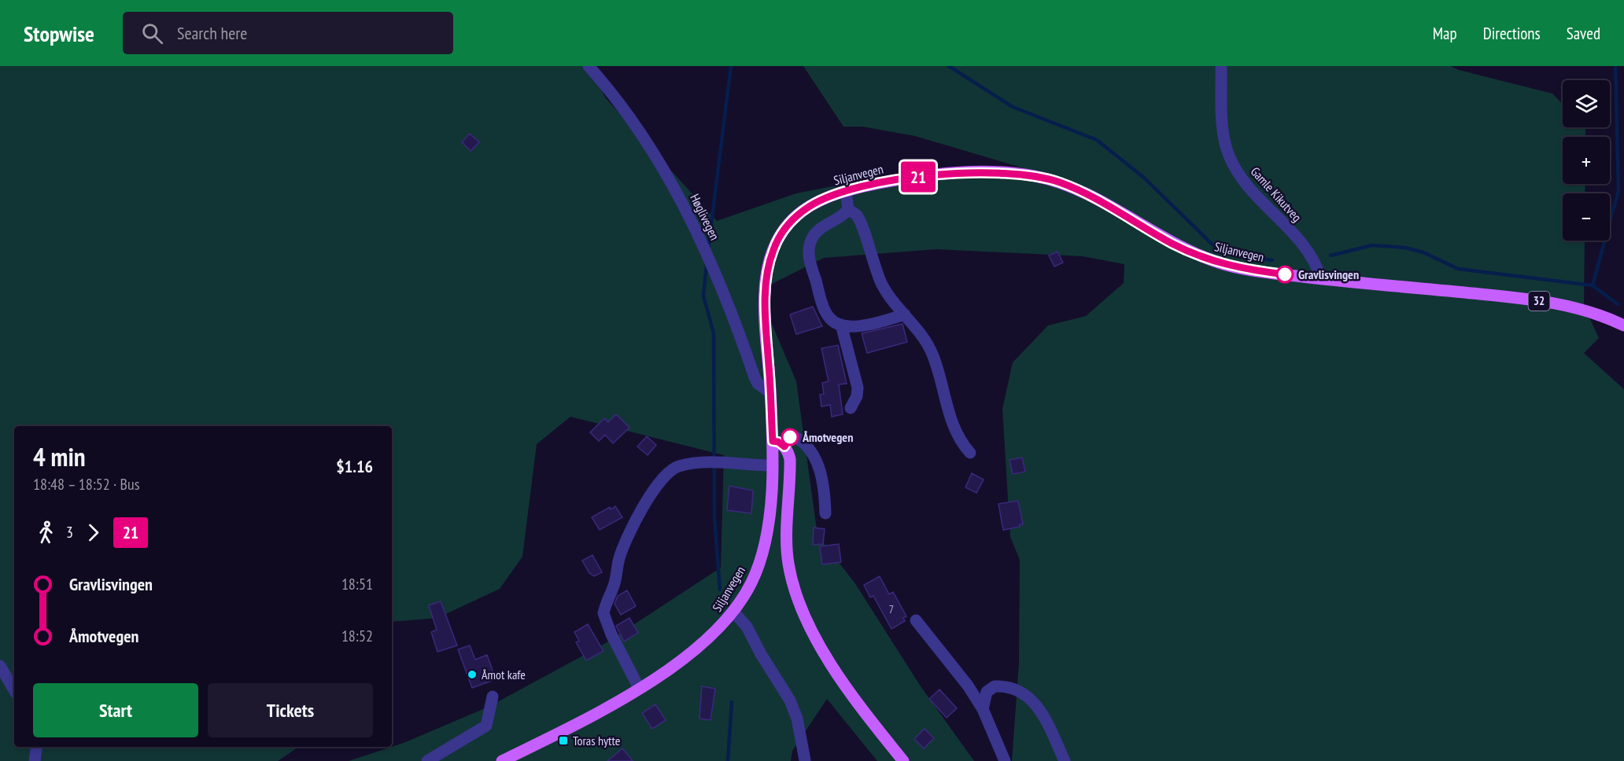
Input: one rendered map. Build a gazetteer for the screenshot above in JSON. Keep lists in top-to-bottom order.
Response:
{
  "streets": {
    "main road": ["Siljanvegen", "32"],
    "street": ["Gamle Kikutveg", "Høglivegen"]
  },
  "crossings": [
    ["Siljanvegen", "Gamle Kikutveg"],
    ["Siljanvegen", "Høglivegen"]
  ],
  "places": {
    "other": ["Gravlisvingen", "Åmotvegen", "Åmot kafe"],
    "transit": ["Toras hytte"]
  },
  "lines": ["bus line 21"],
  "house_numbers": ["7"],
  "page": {
    "header": "Stopwise",
    "search": "Search here",
    "nav": ["Map", "Directions", "Saved"],
    "on_map": "21",
    "map_buttons": ["+", "−"],
    "heading": ["4 min", "18:48 – 18:52 · Bus", "$1.16"],
    "legs": ["3", "21"],
    "list": [
      {
        "name": "Gravlisvingen",
        "value": "18:51"
      },
      {
        "name": "Åmotvegen",
        "value": "18:52"
      }
    ],
    "buttons": ["Start", "Tickets"]
  }
}
